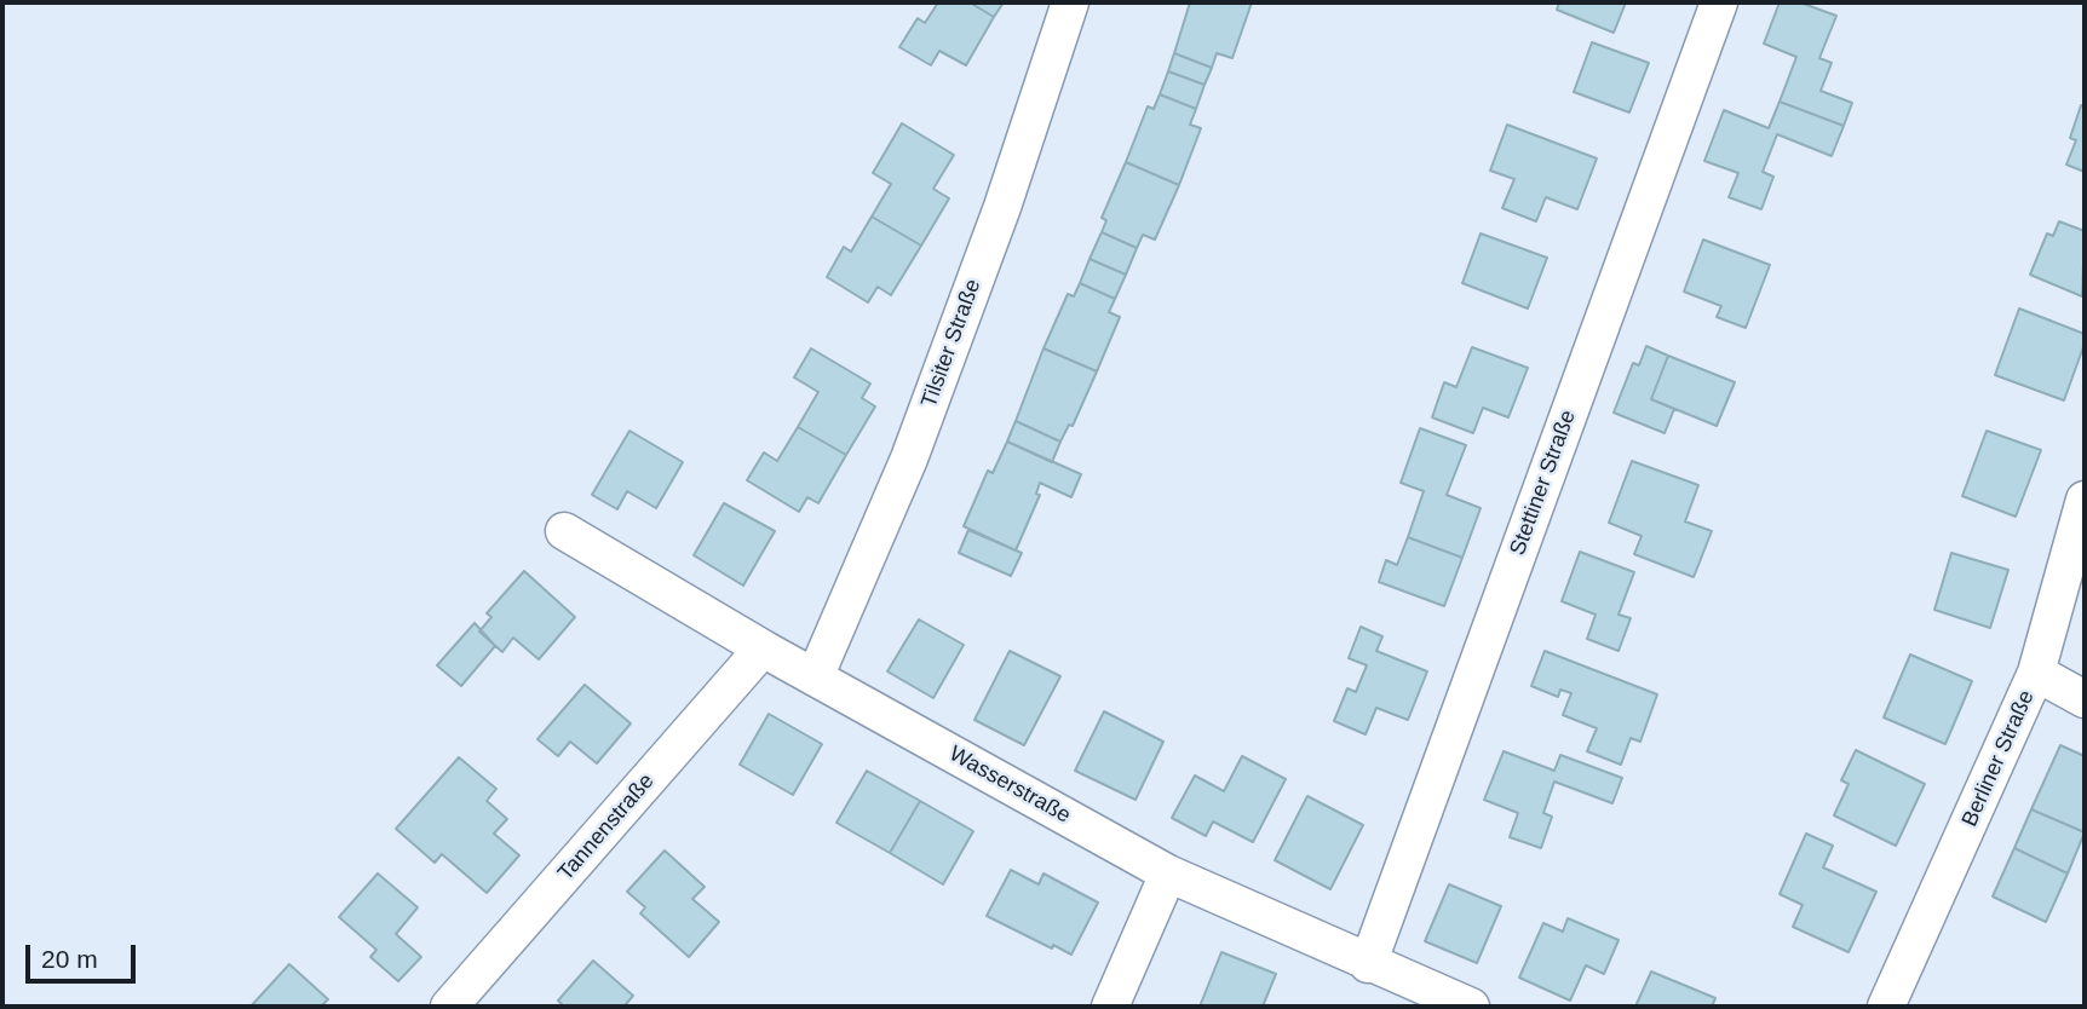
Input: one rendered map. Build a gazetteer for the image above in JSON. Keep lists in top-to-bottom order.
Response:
{
  "streets": {
    "street": [
      "Tilsiter Straße",
      "Stettiner Straße",
      "Berliner Straße",
      "Wasserstraße",
      "Tannenstraße"
    ]
  },
  "crossings": [
    ["Tilsiter Straße", "Wasserstraße"],
    ["Stettiner Straße", "Wasserstraße"],
    ["Wasserstraße", "Tannenstraße"]
  ],
  "scale_bar": "20 m"
}
